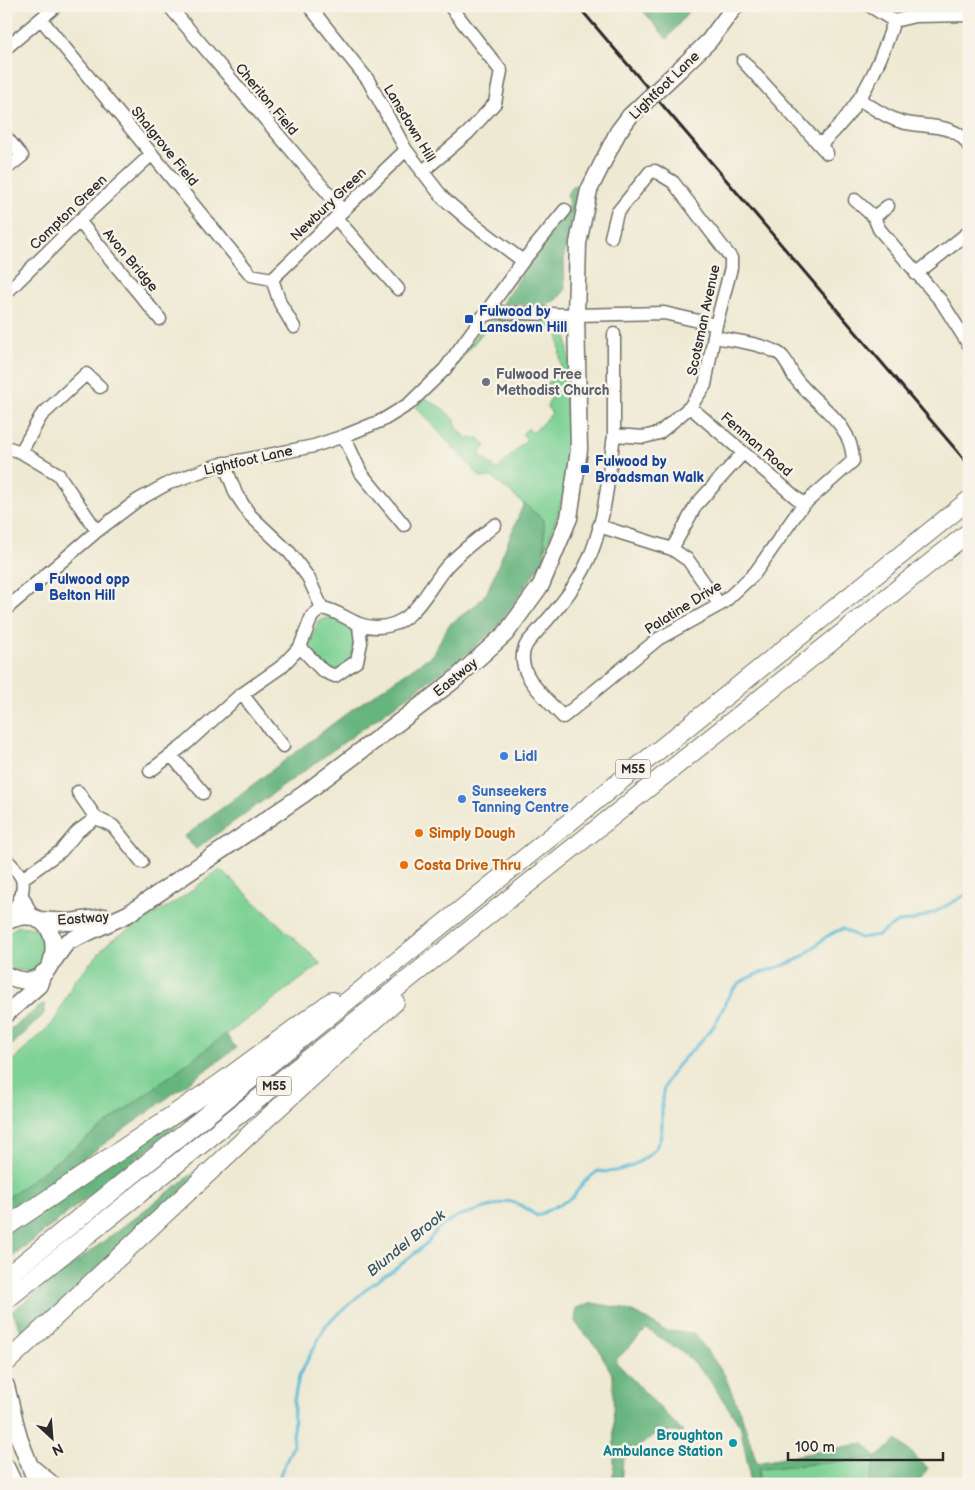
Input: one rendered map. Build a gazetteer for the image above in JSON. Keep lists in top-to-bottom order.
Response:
{
  "streets": {
    "highway": ["M55"],
    "main road": ["Lightfoot Lane", "Eastway"],
    "street": [
      "Cheriton Field",
      "Lansdown Hill",
      "Shalgrove Field",
      "Newbury Green",
      "Compton Green",
      "Avon Bridge",
      "Scotsman Avenue",
      "Fenman Road",
      "Palatine Drive"
    ]
  },
  "crossings": [
    ["Lightfoot Lane", "Lansdown Hill"],
    ["Lightfoot Lane", "Eastway"],
    ["Cheriton Field", "Newbury Green"],
    ["Lansdown Hill", "Newbury Green"],
    ["Shalgrove Field", "Newbury Green"],
    ["Shalgrove Field", "Compton Green"],
    ["Compton Green", "Avon Bridge"],
    ["Scotsman Avenue", "Fenman Road"],
    ["Scotsman Avenue", "Palatine Drive"],
    ["Fenman Road", "Palatine Drive"]
  ],
  "water": ["Blundel Brook"],
  "places": {
    "transit": ["Fulwood by Lansdown Hill", "Fulwood by Broadsman Walk", "Fulwood opp Belton Hill"],
    "other": [
      "Fulwood Free Methodist Church",
      "Lidl",
      "Sunseekers Tanning Centre",
      "Simply Dough",
      "Costa Drive Thru",
      "Broughton Ambulance Station"
    ]
  },
  "scale_bar": "100 m",
  "north": "bottom right"
}
